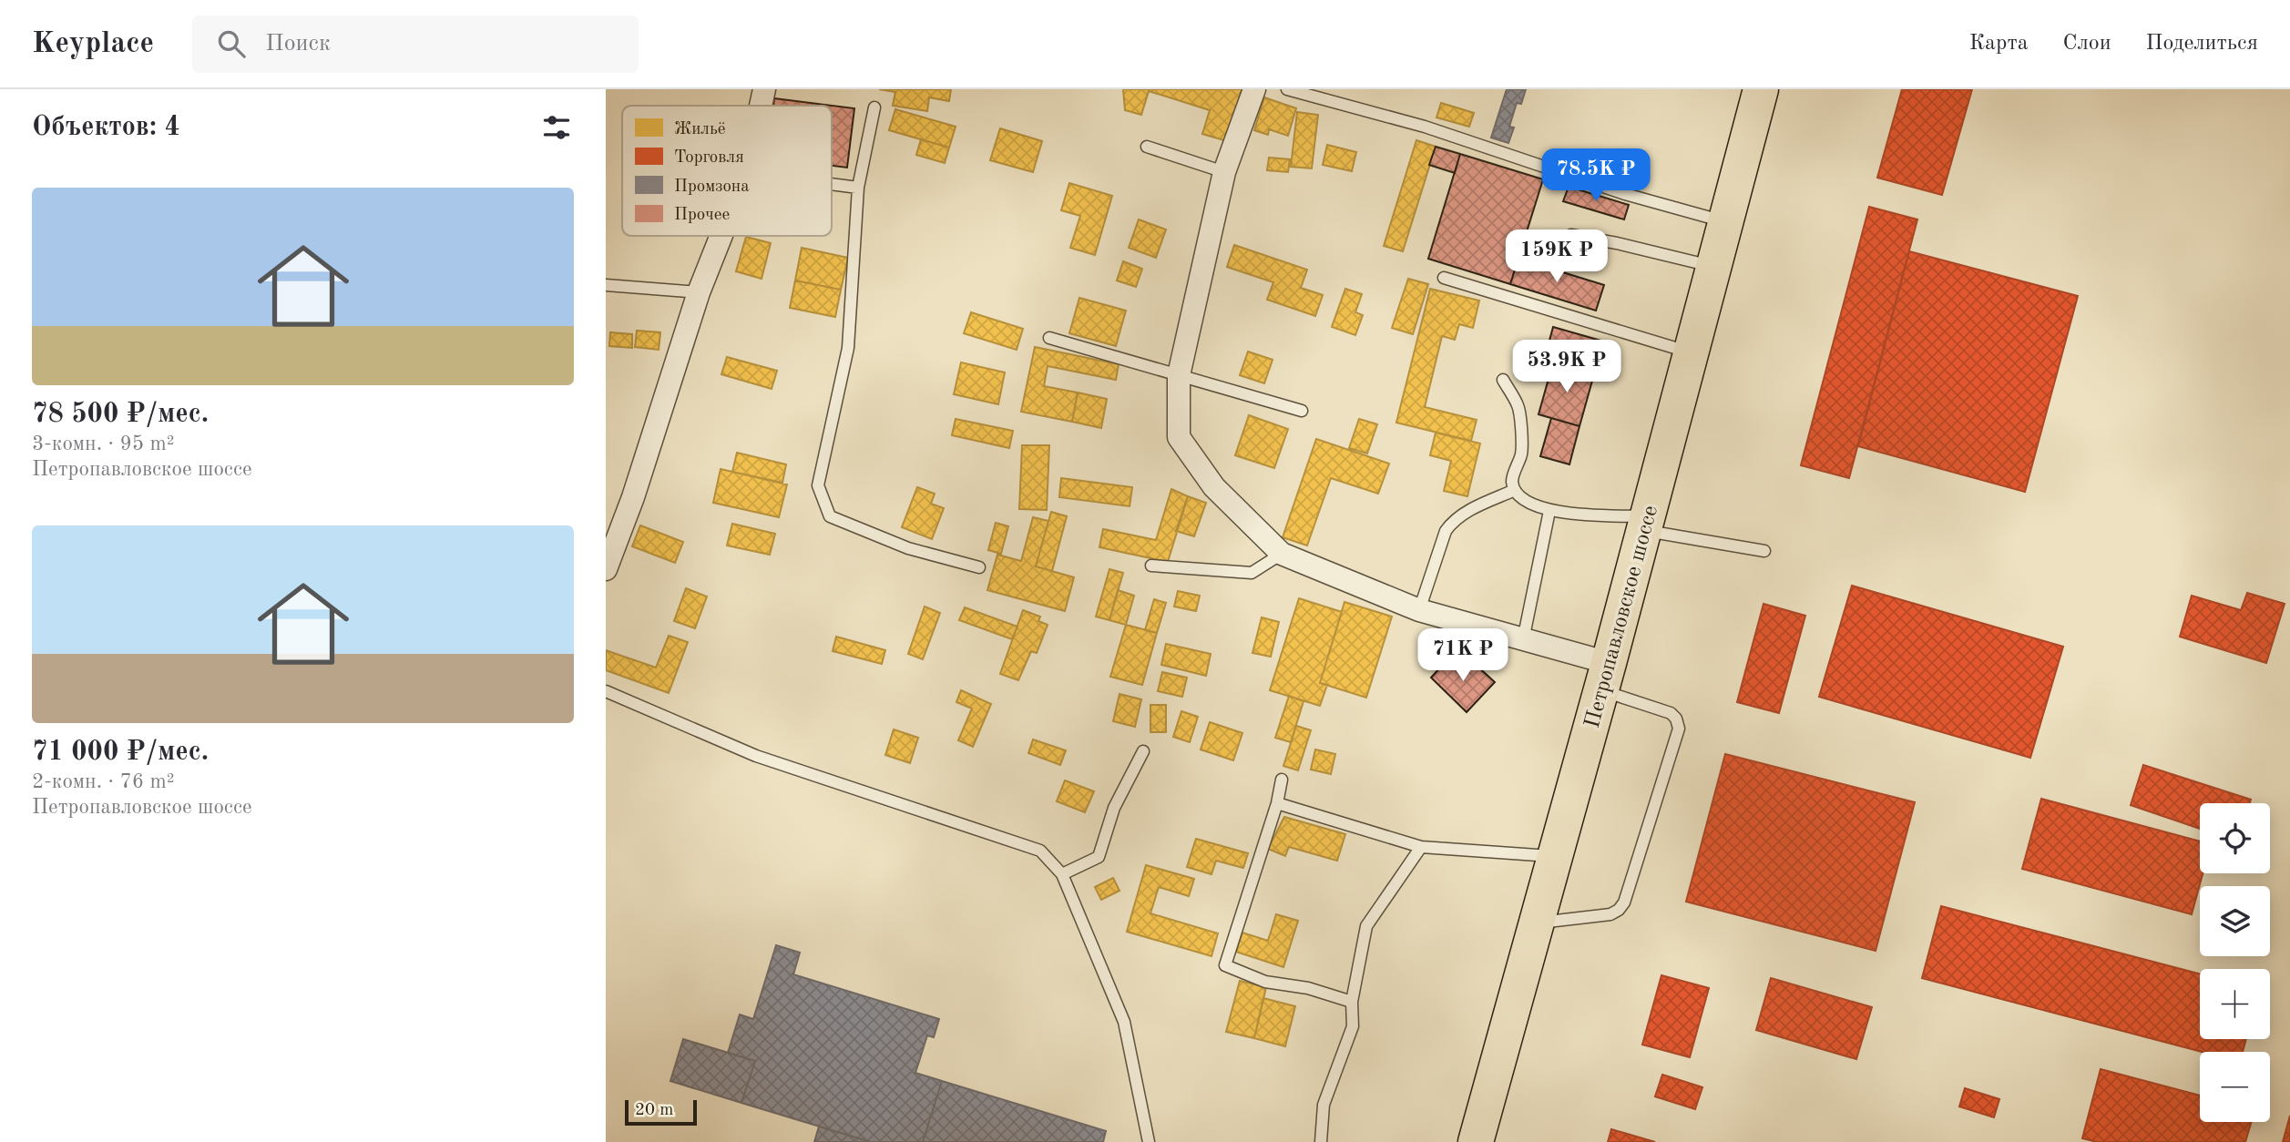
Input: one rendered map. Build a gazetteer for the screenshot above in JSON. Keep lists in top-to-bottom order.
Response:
{
  "streets": {
    "main road": ["Петропавловское шоссе"]
  },
  "legend": [
    "Жильё",
    "Торговля",
    "Промзона",
    "Прочее"
  ],
  "scale_bar": "20 m",
  "page": {
    "header": "Keyplace",
    "search": "Поиск",
    "nav": ["Карта", "Слои", "Поделиться"],
    "heading": "Объектов: 4",
    "price": [
      "78.5K ₽",
      "159K ₽",
      "53.9K ₽",
      "71K ₽"
    ],
    "list": [
      {
        "name": "78 500 ₽/мес.",
        "note": "3-комн. · 95 m² · Петропавловское шоссе"
      },
      {
        "name": "71 000 ₽/мес.",
        "note": "2-комн. · 76 m² · Петропавловское шоссе"
      }
    ],
    "map_buttons": ["+", "−"],
    "scale": "20 m"
  }
}
